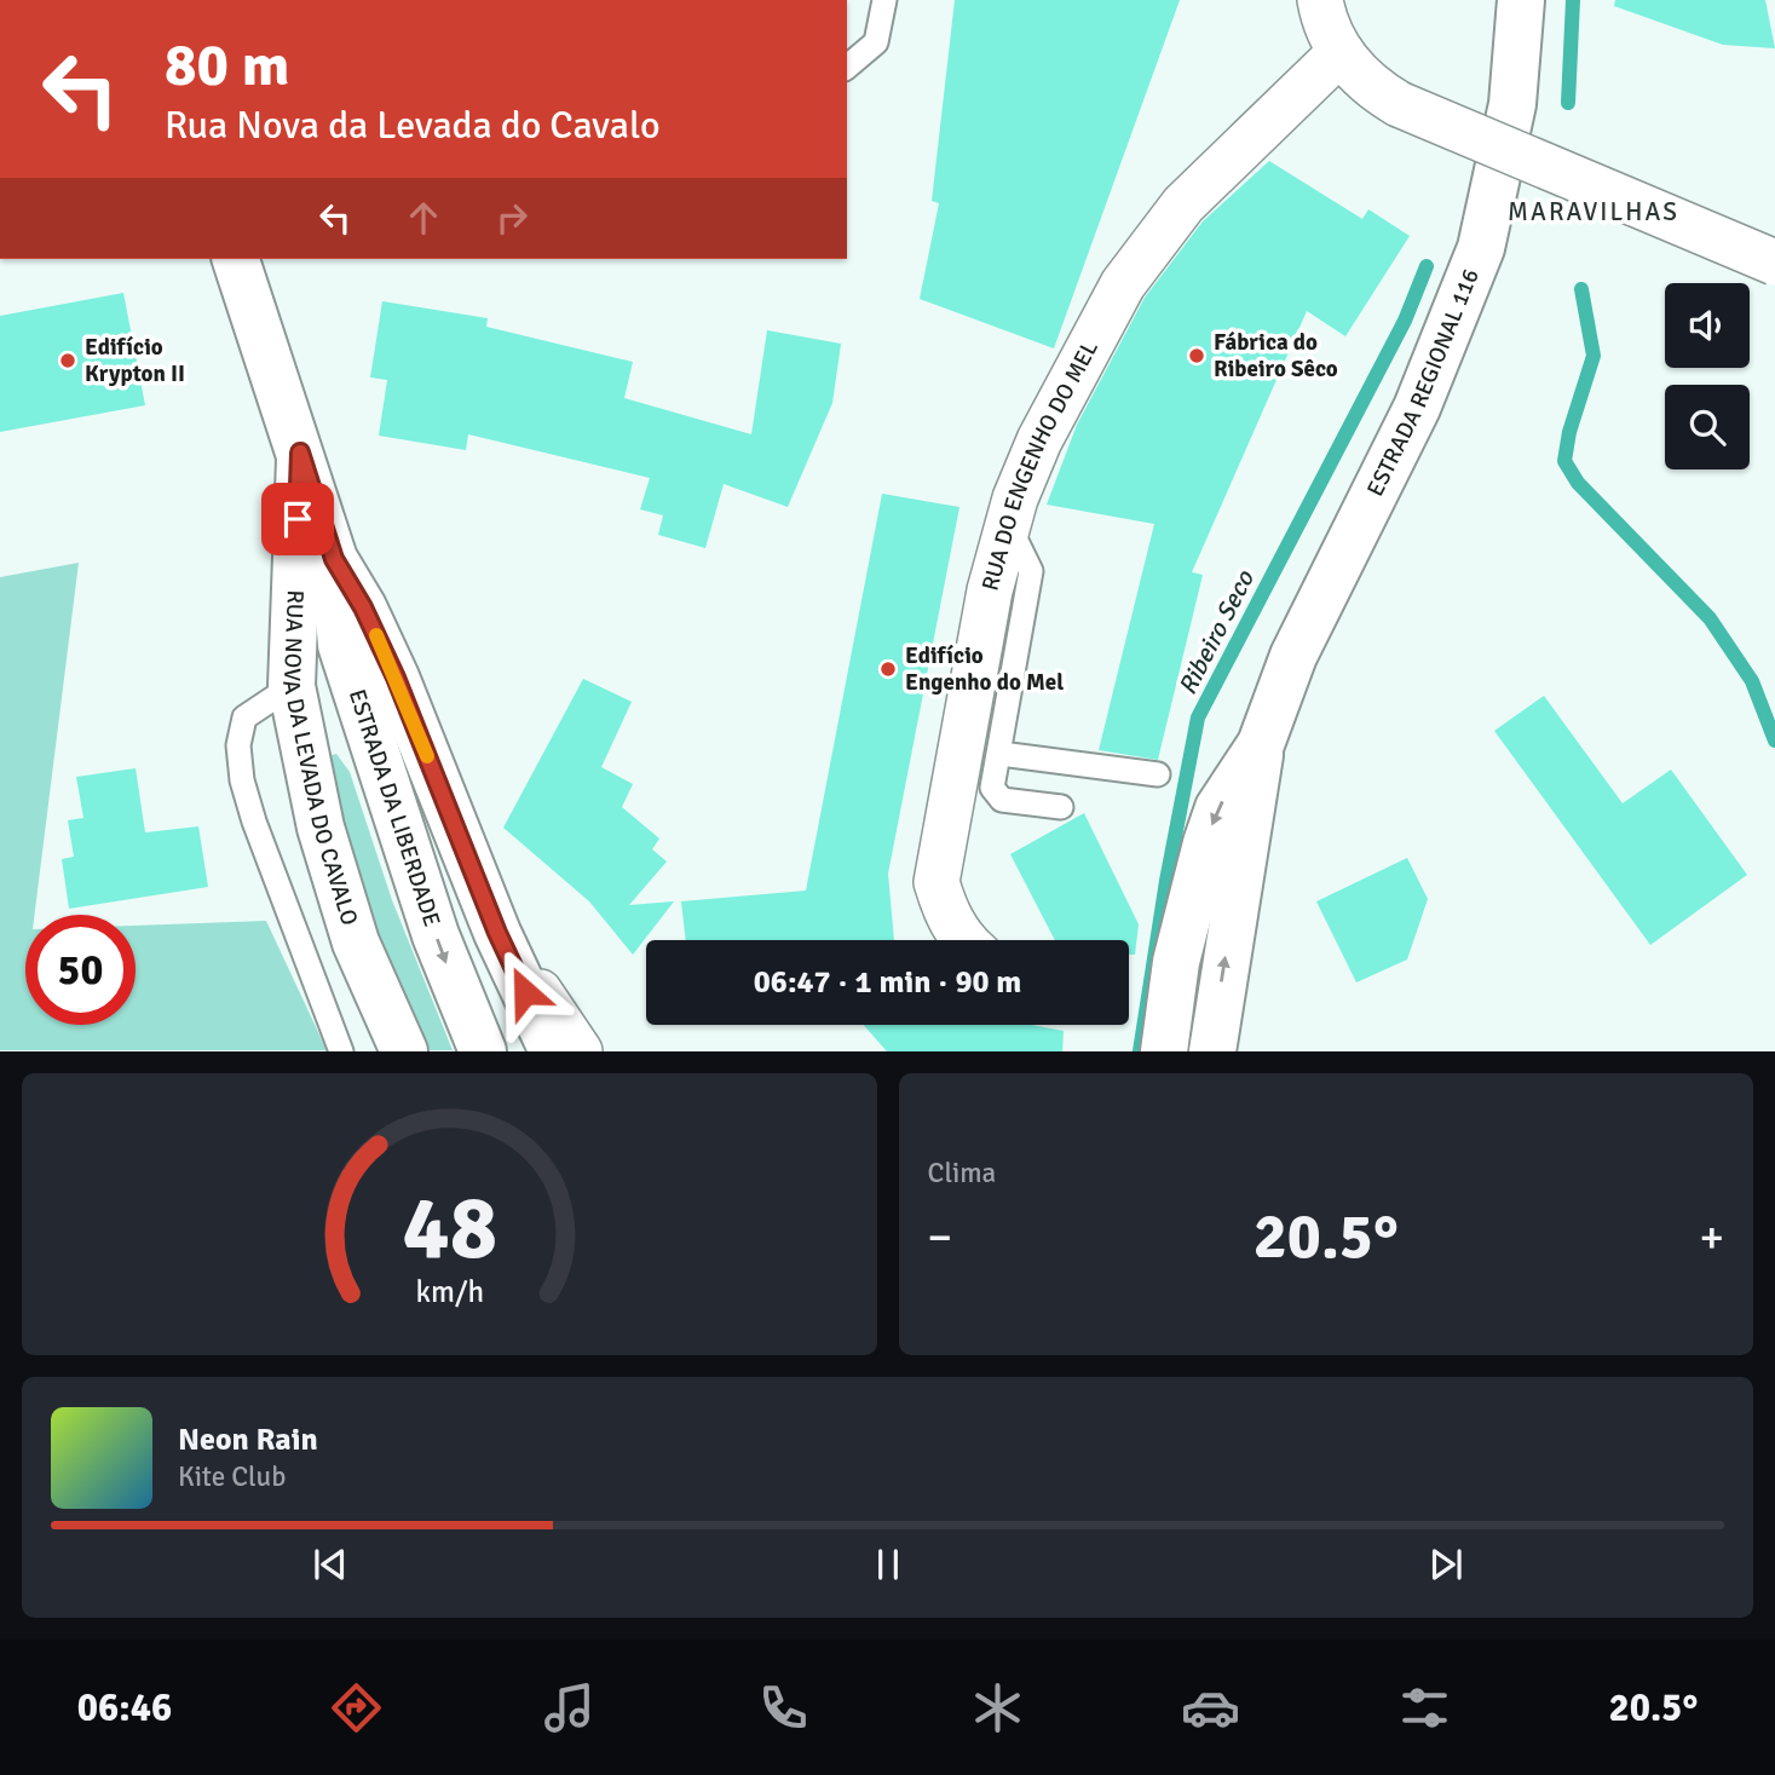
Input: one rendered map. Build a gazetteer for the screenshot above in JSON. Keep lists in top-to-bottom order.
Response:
{
  "streets": {
    "main road": ["ESTRADA REGIONAL 116", "RUA NOVA DA LEVADA DO CAVALO", "ESTRADA DA LIBERDADE"],
    "street": ["RUA DO ENGENHO DO MEL"]
  },
  "crossings": [
    ["RUA NOVA DA LEVADA DO CAVALO", "ESTRADA DA LIBERDADE"]
  ],
  "districts": ["MARAVILHAS"],
  "water": ["Ribeiro Seco"],
  "places": ["Fábrica do Ribeiro Sêco", "Edifício Krypton II", "Edifício Engenho do Mel"],
  "page": {
    "turn": ["80 m", "Rua Nova da Levada do Cavalo"],
    "limit": "50",
    "trip": "06:47 · 1 min · 90 m",
    "tile": "Clima",
    "heat": ["−", "20.5°", "+"],
    "song": ["Neon Rain", "Kite Club"],
    "tabs": ["06:46", "20.5°"],
    "gauge": ["48", "km/h"]
  }
}
